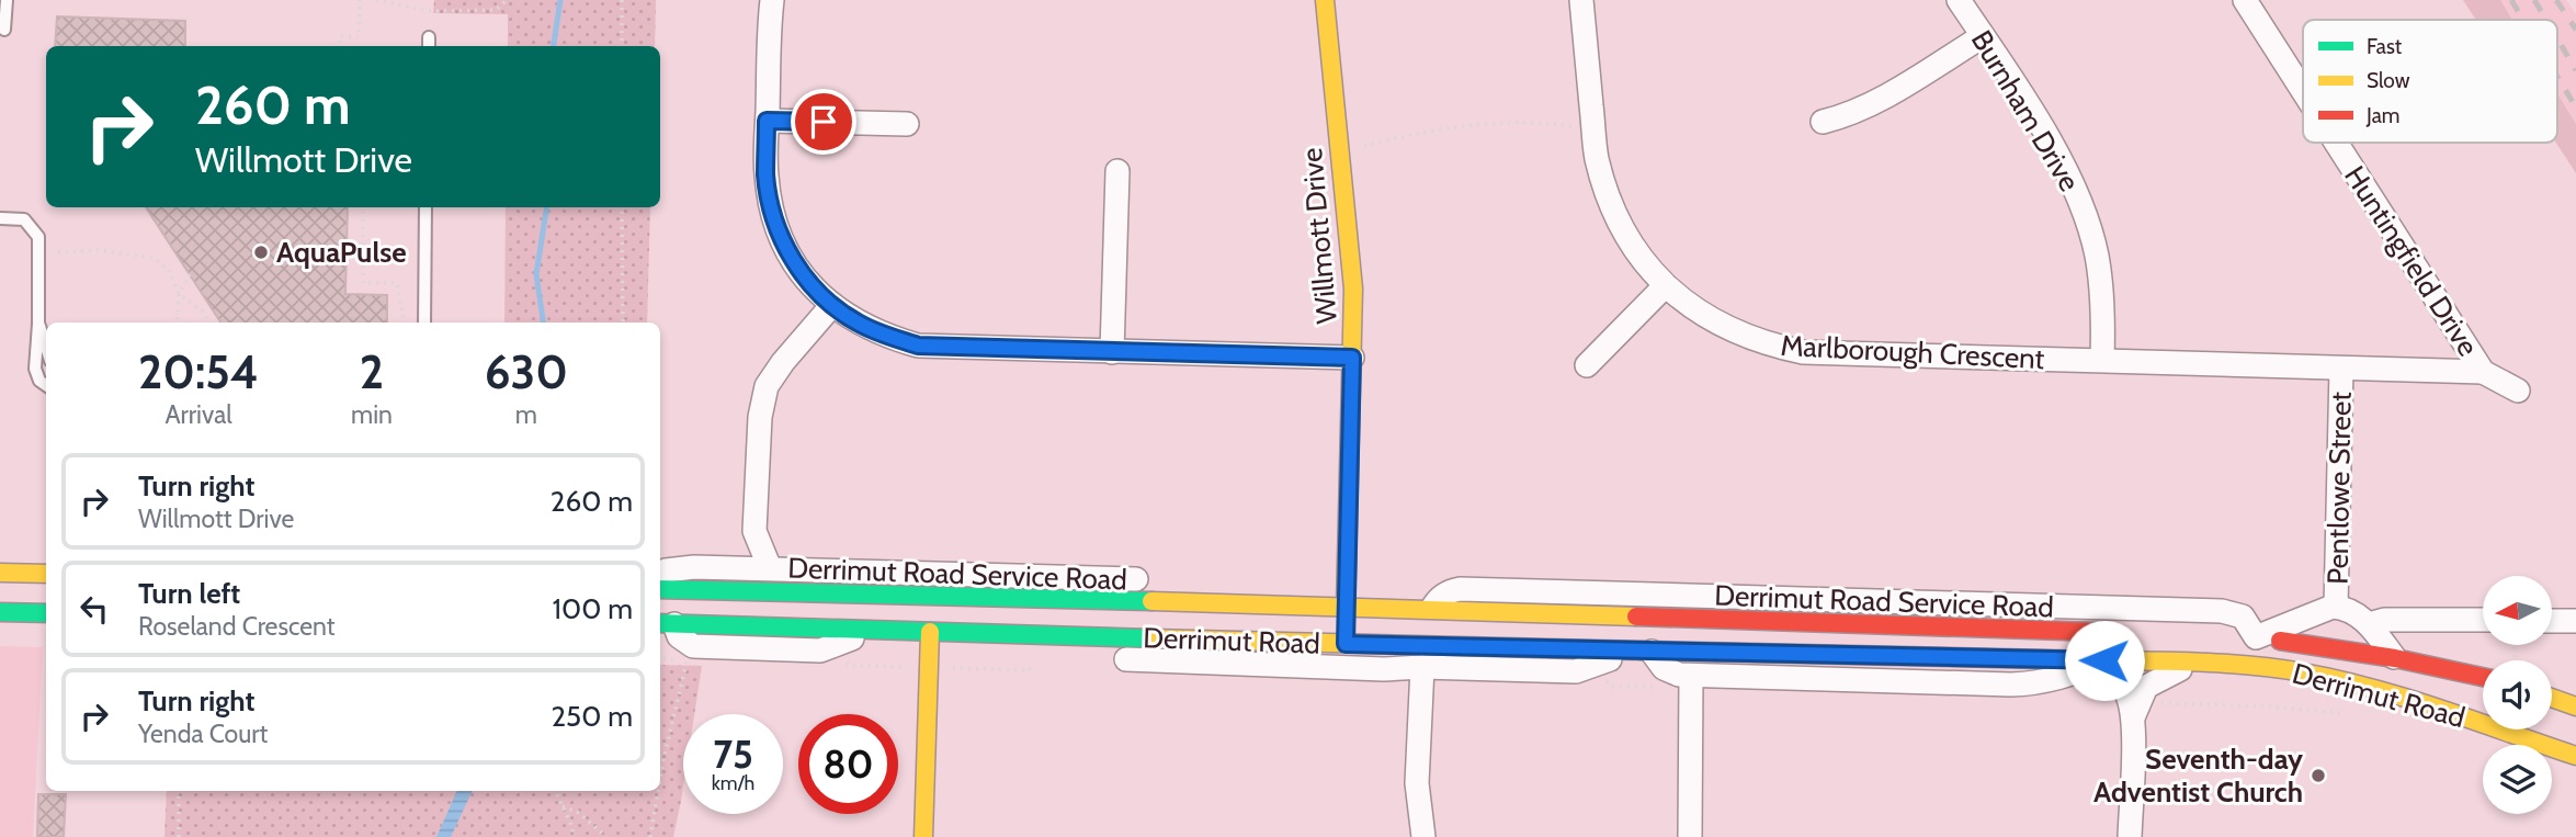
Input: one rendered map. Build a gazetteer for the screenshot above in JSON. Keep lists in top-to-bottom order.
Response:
{
  "streets": {
    "main road": ["Willmott Drive", "Derrimut Road"],
    "street": [
      "Burnham Drive",
      "Huntingfield Drive",
      "Marlborough Crescent",
      "Pentlowe Street",
      "Derrimut Road Service Road"
    ]
  },
  "crossings": [
    ["Burnham Drive", "Marlborough Crescent"],
    ["Willmott Drive", "Derrimut Road"],
    ["Huntingfield Drive", "Marlborough Crescent"],
    ["Marlborough Crescent", "Pentlowe Street"],
    ["Derrimut Road Service Road", "Derrimut Road"]
  ],
  "places": ["AquaPulse", "Seventh-day Adventist Church"],
  "legend": ["Fast", "Slow", "Jam"],
  "north": "left",
  "page": {
    "turn": ["260 m", "Willmott Drive"],
    "eta": [
      "20:54",
      "Arrival",
      "2",
      "min",
      "630",
      "m"
    ],
    "list": [
      {
        "name": "Turn right",
        "note": "Willmott Drive",
        "value": "260 m"
      },
      {
        "name": "Turn left",
        "note": "Roseland Crescent",
        "value": "100 m"
      },
      {
        "name": "Turn right",
        "note": "Yenda Court",
        "value": "250 m"
      }
    ],
    "speed": "75 km/h",
    "limit": "80"
  }
}
